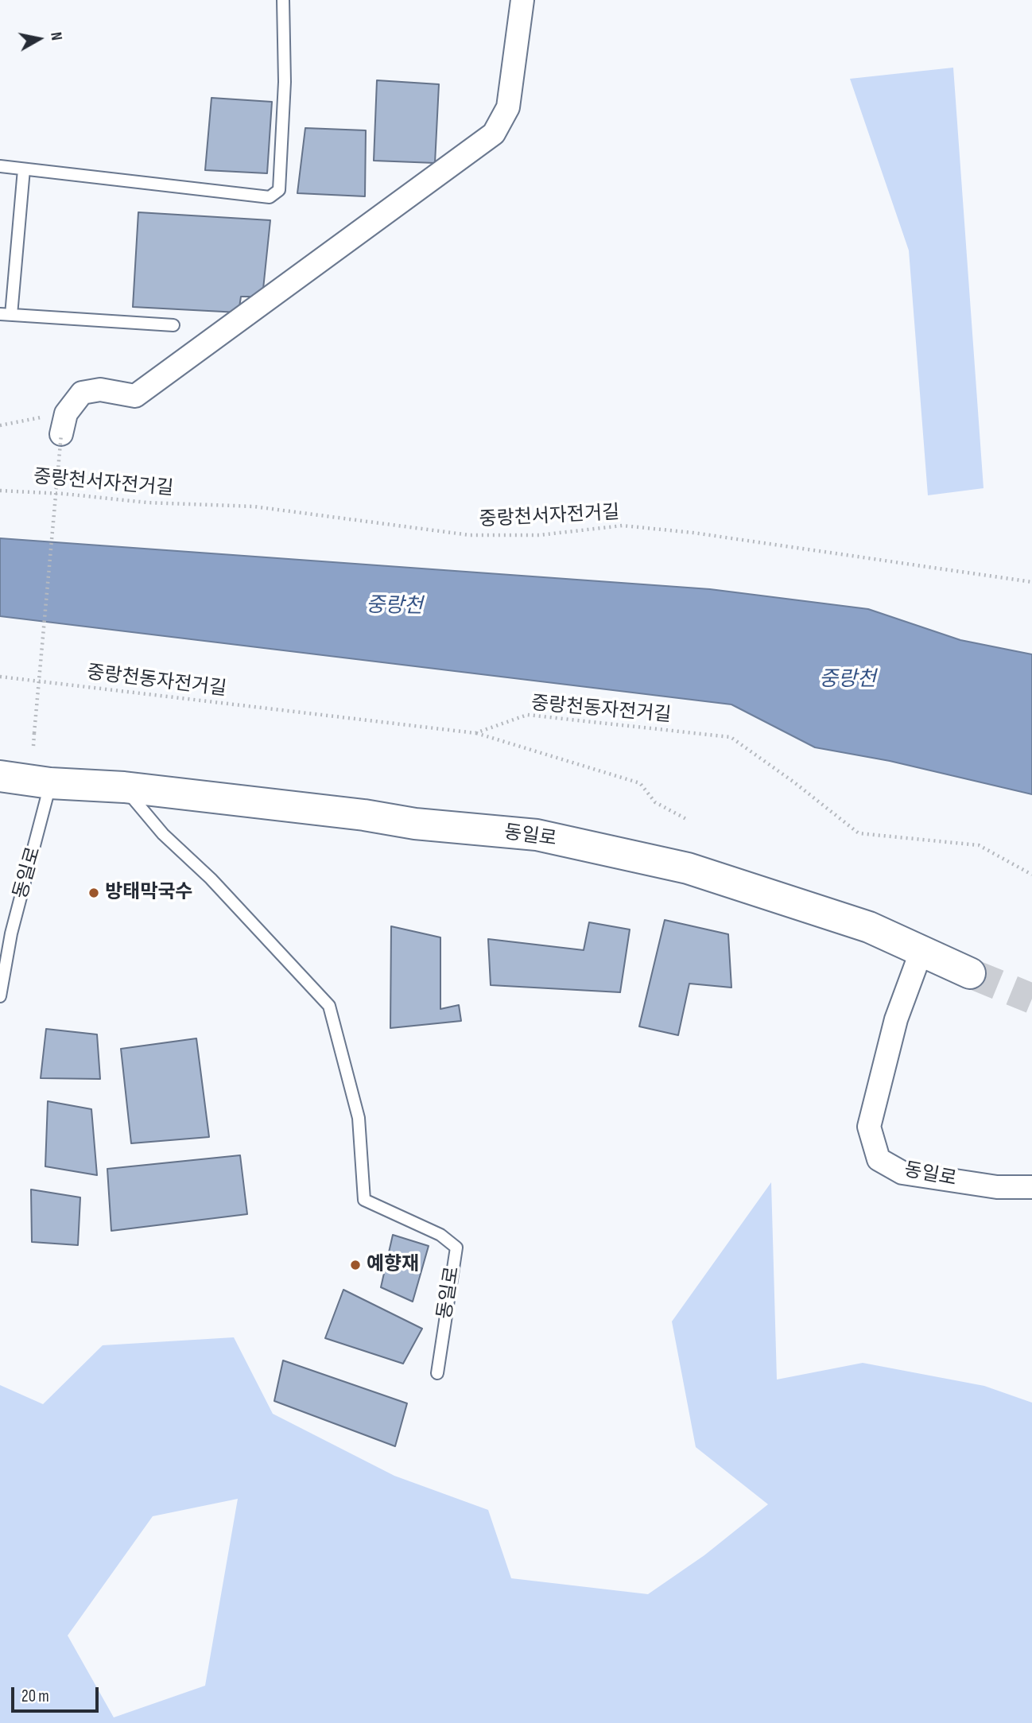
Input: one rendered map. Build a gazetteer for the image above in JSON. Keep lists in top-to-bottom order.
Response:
{
  "streets": {
    "street": ["동일로"],
    "path": ["중랑천서자전거길", "중랑천동자전거길"]
  },
  "water": ["중랑천"],
  "places": ["방태막국수", "예향재"],
  "scale_bar": "20 m",
  "north": "right"
}
